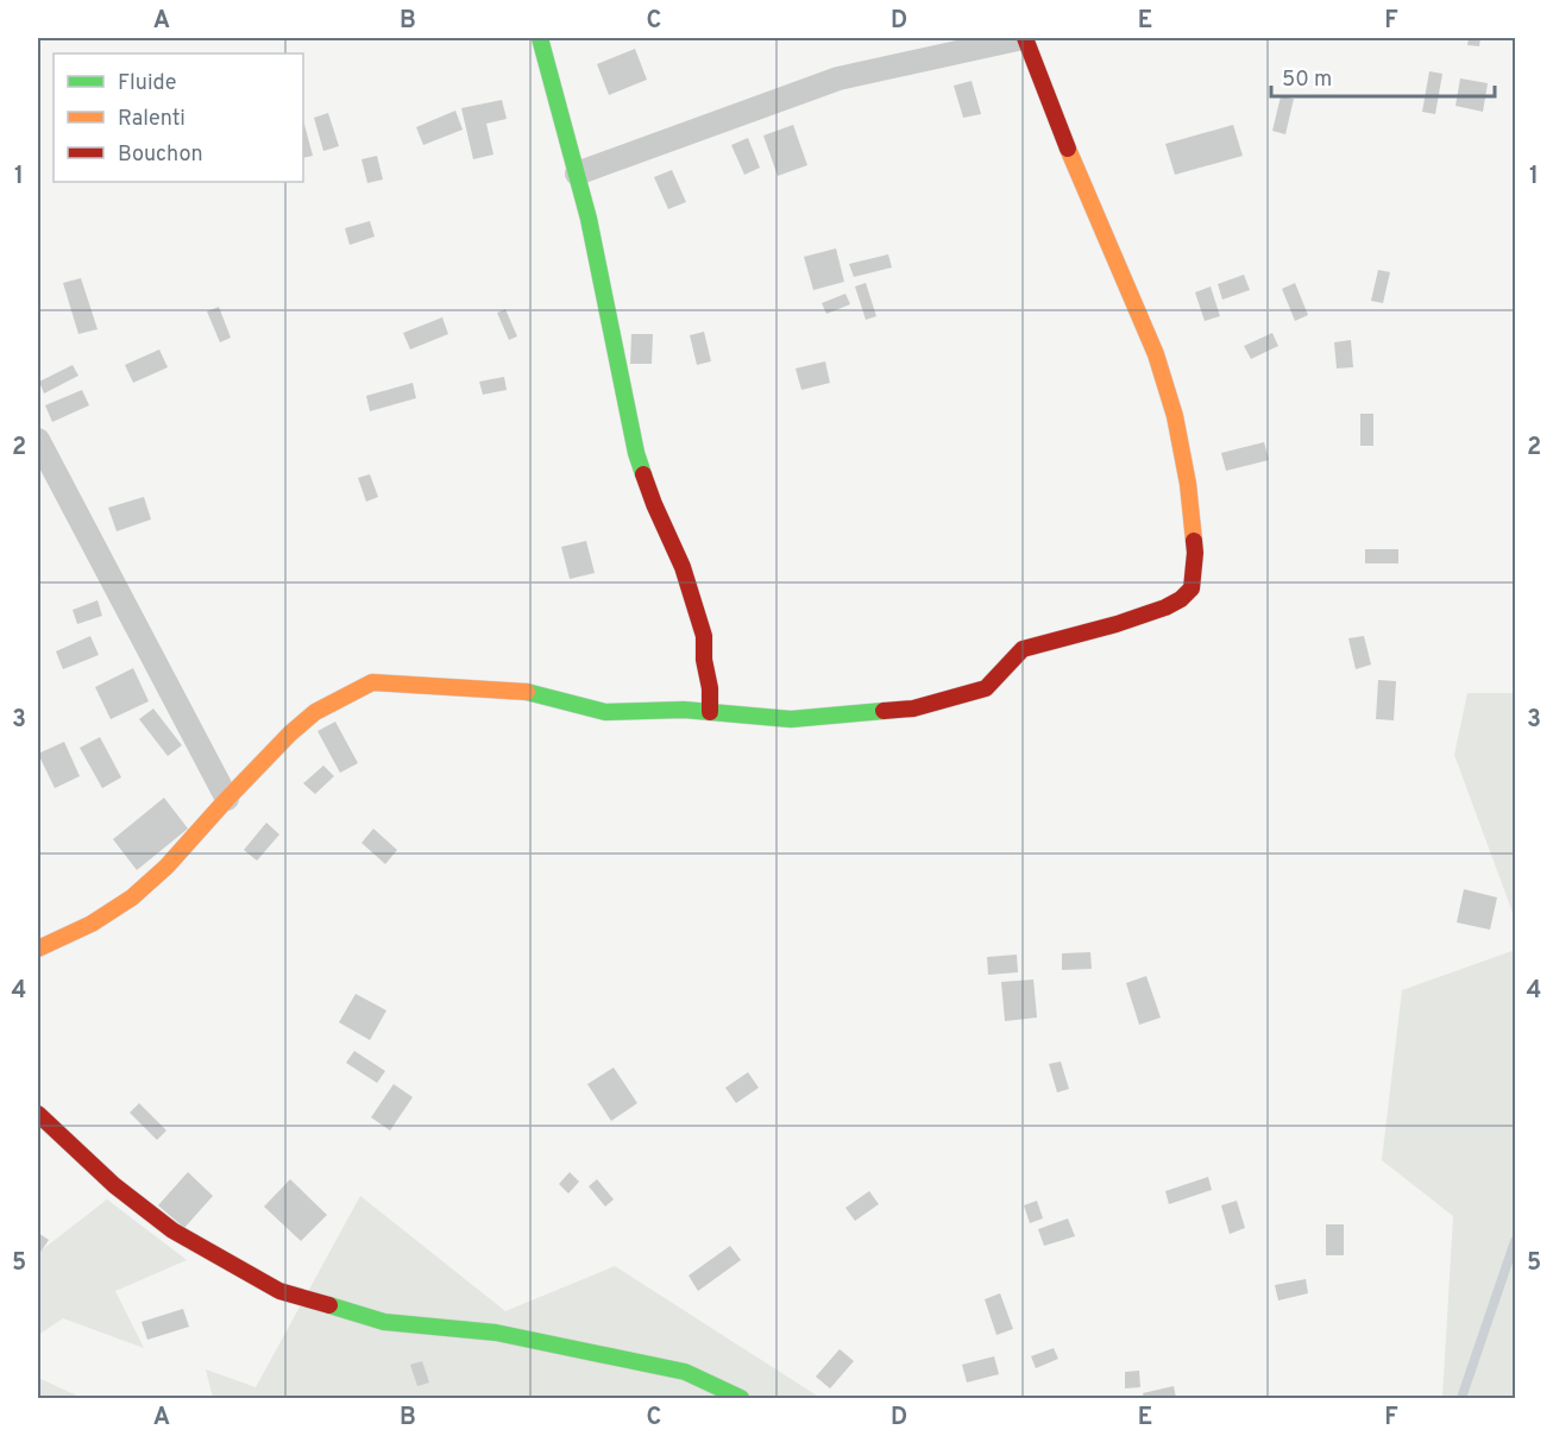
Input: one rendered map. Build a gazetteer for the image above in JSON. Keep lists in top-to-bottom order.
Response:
{
  "legend": ["Fluide", "Ralenti", "Bouchon"],
  "scale_bar": "50 m",
  "grid": {
    "columns": [
      "A",
      "B",
      "C",
      "D",
      "E",
      "F"
    ],
    "rows": [
      "1",
      "2",
      "3",
      "4",
      "5"
    ]
  }
}
